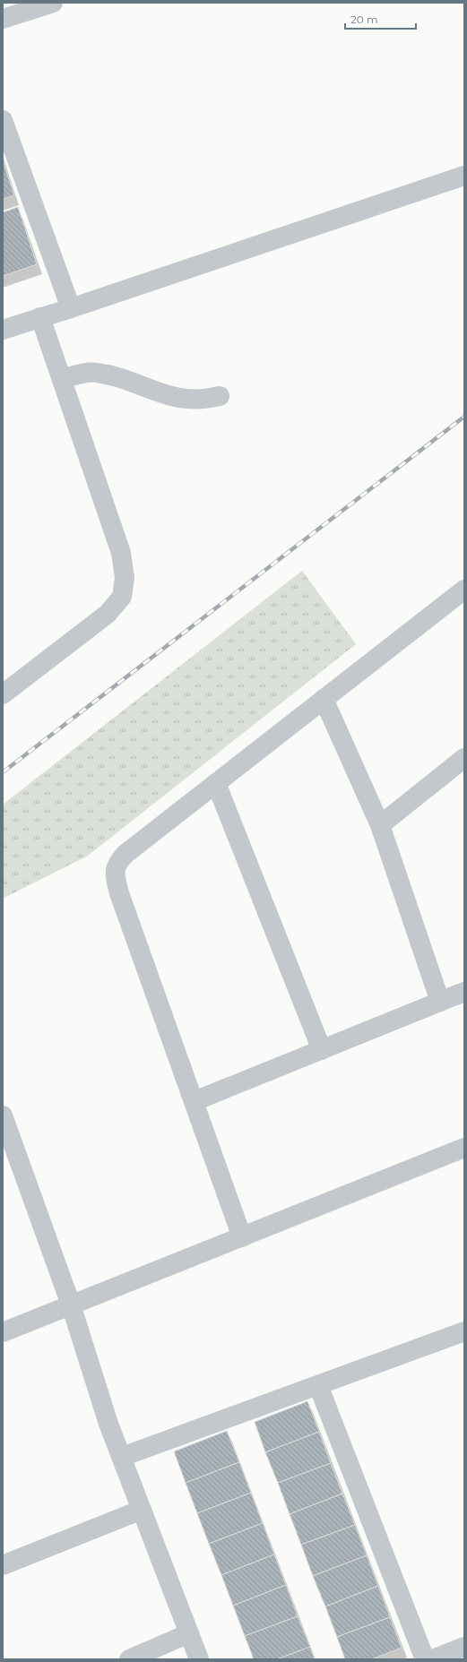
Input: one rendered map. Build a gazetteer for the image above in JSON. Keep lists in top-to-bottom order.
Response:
{
  "scale_bar": "20 m"
}
